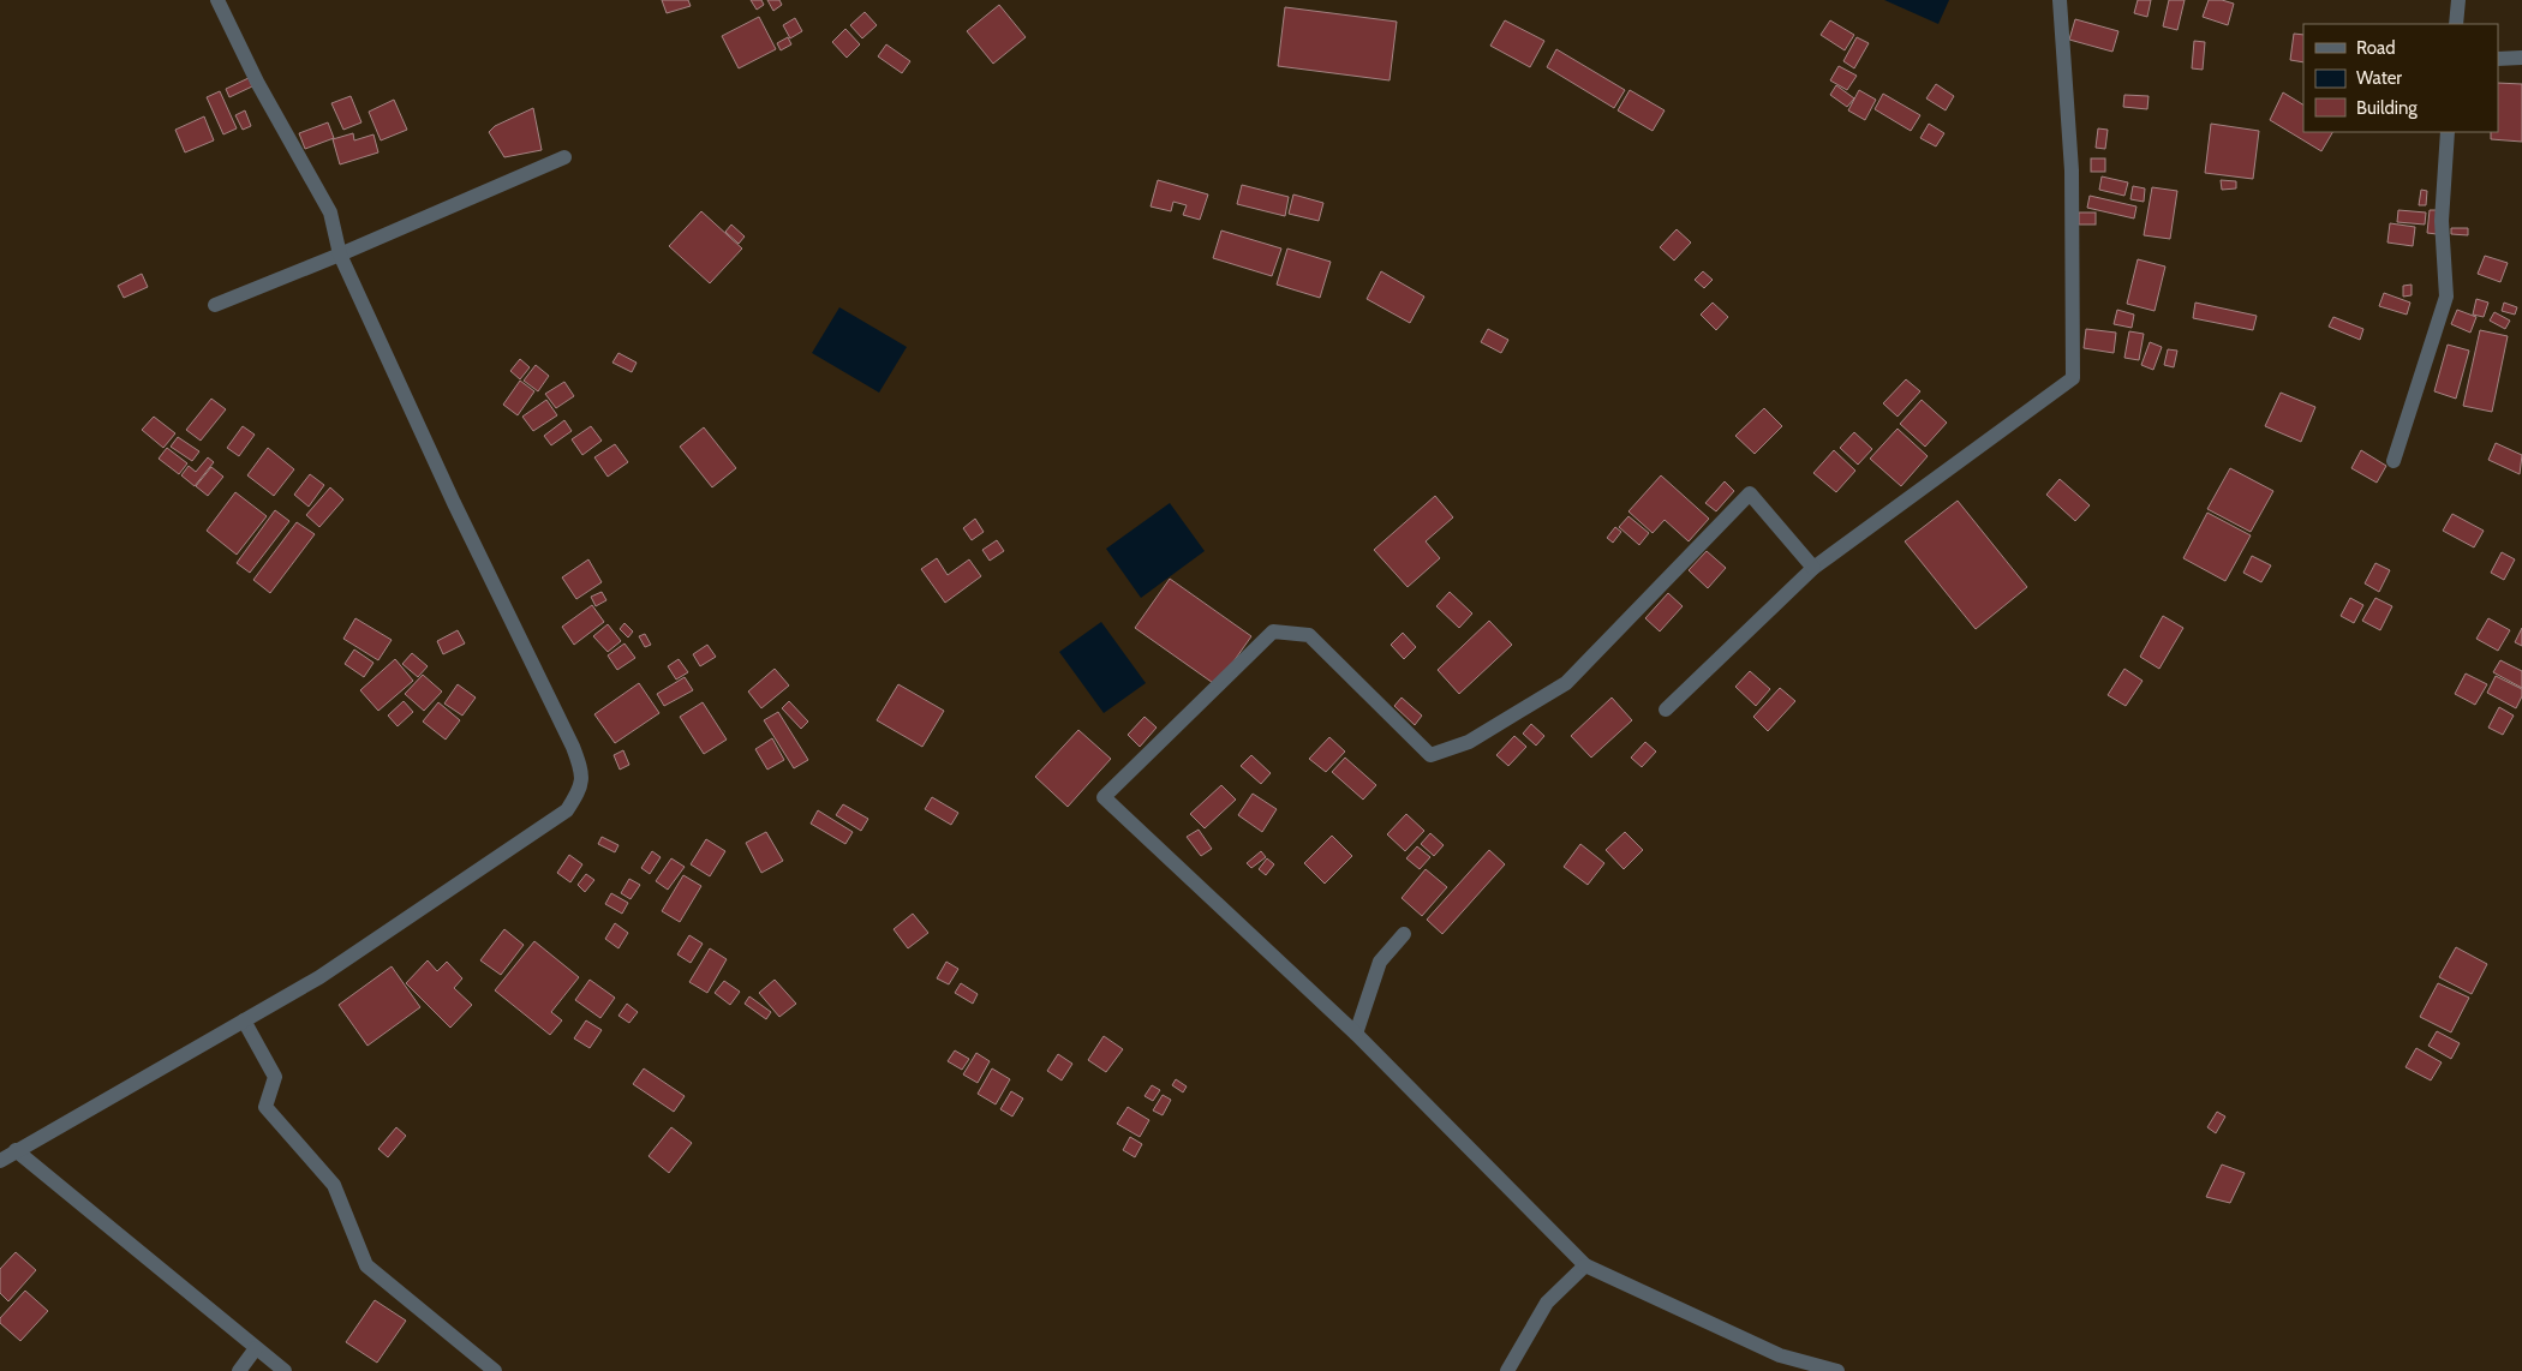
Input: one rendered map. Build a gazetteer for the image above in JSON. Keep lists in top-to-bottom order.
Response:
{
  "legend": ["Road", "Water", "Building"]
}
